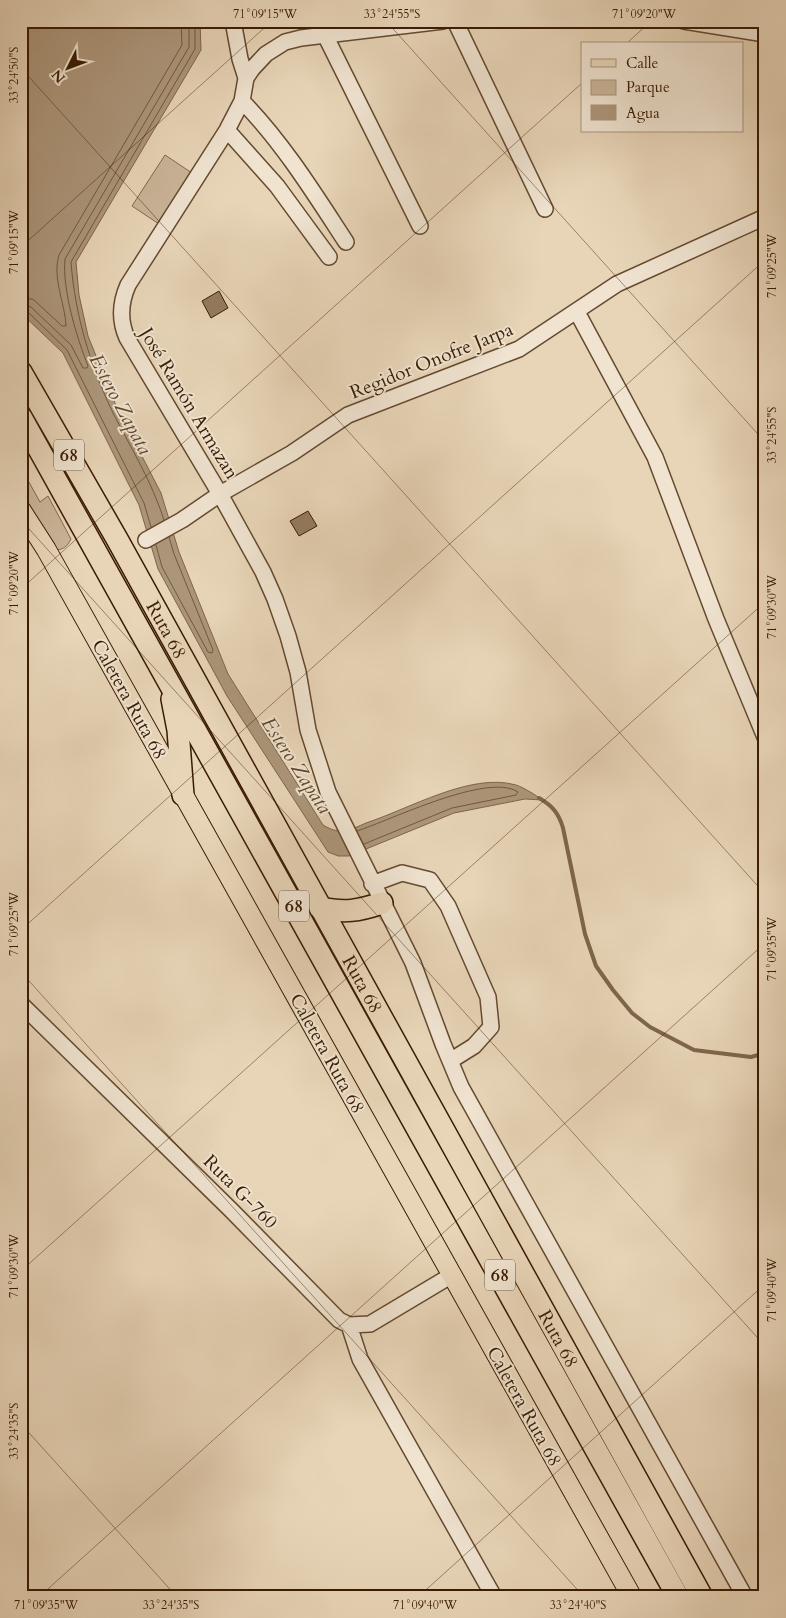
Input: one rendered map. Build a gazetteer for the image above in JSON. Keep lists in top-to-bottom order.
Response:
{
  "streets": {
    "highway": ["68", "Ruta 68"],
    "main road": ["Caletera Ruta 68"],
    "street": ["Regidor Onofre Jarpa", "José Ramón Armazan", "Ruta G-760"]
  },
  "crossings": [
    ["Regidor Onofre Jarpa", "José Ramón Armazan"]
  ],
  "water": ["Estero Zapata"],
  "legend": ["Calle", "Parque", "Agua"],
  "north": "bottom left",
  "coordinates": [
    "71°09'15\"W",
    "33°24'55\"S",
    "71°09'20\"W",
    "33°24'50\"S",
    "71°09'25\"W",
    "71°09'30\"W",
    "71°09'35\"W",
    "71°09'40\"W",
    "33°24'35\"S",
    "33°24'40\"S"
  ]
}
